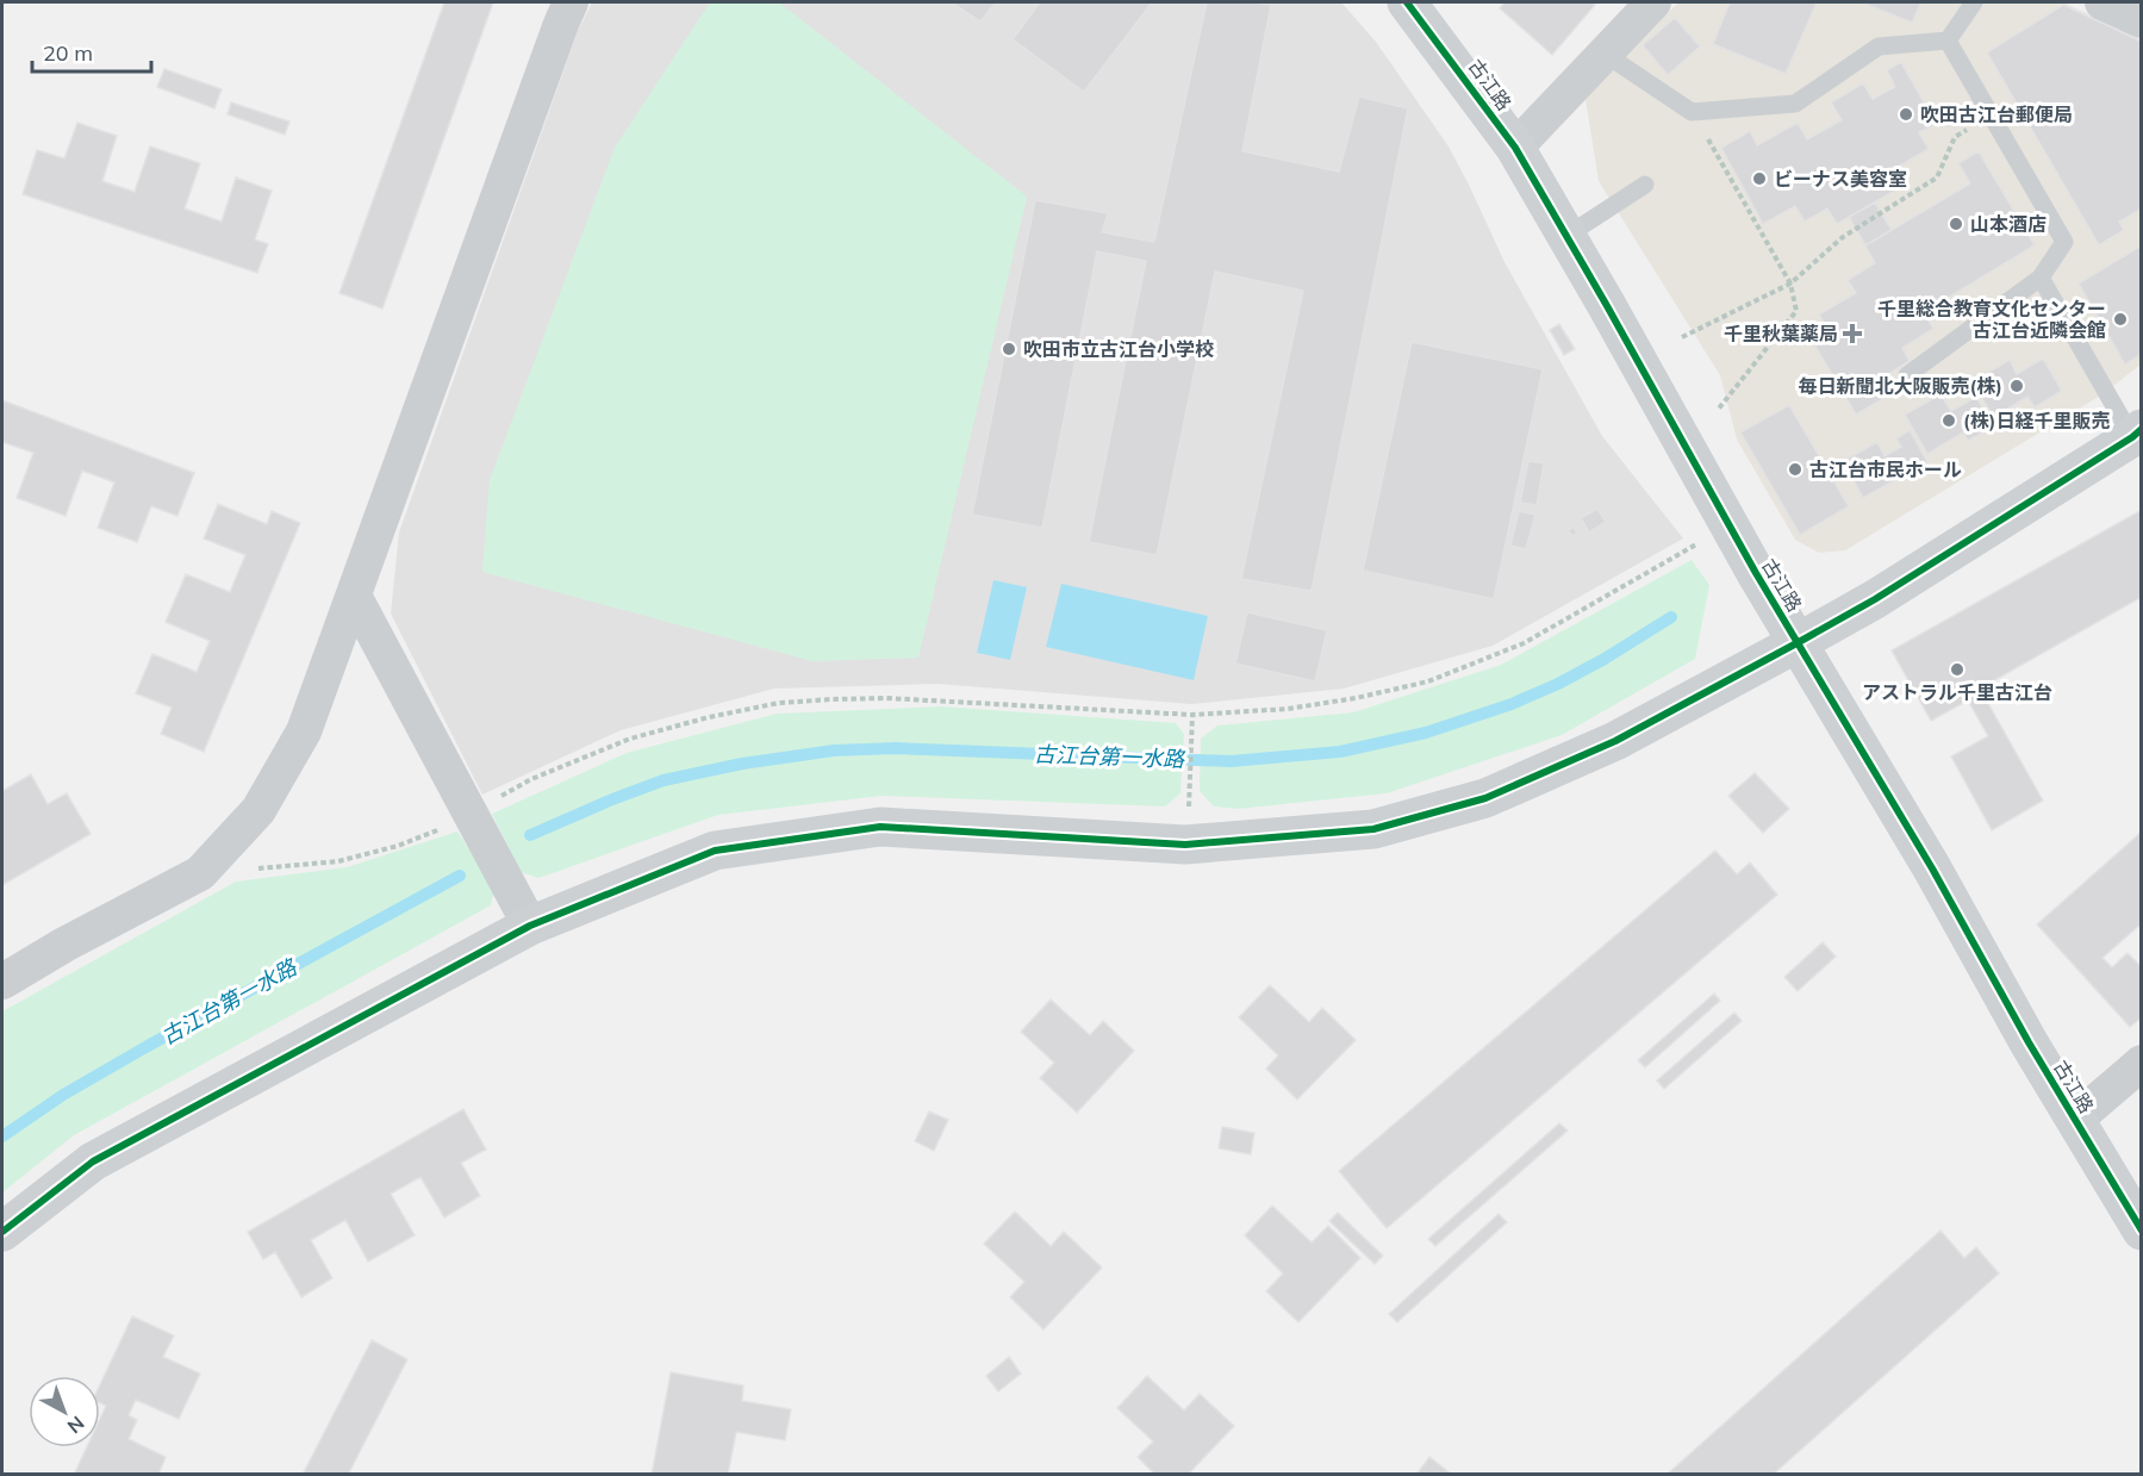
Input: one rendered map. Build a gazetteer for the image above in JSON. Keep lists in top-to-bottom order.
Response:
{
  "streets": {
    "street": ["古江路"]
  },
  "water": ["古江台第一水路"],
  "places": {
    "other": [
      "吹田古江台郵便局",
      "ビーナス美容室",
      "山本酒店",
      "千里総合教育文化センター 古江台近隣会館",
      "吹田市立古江台小学校",
      "毎日新聞北大阪販売(株)",
      "(株)日経千里販売",
      "古江台市民ホール",
      "アストラル千里古江台"
    ],
    "health": ["千里秋葉薬局"]
  },
  "scale_bar": "20 m",
  "north": "bottom right"
}
